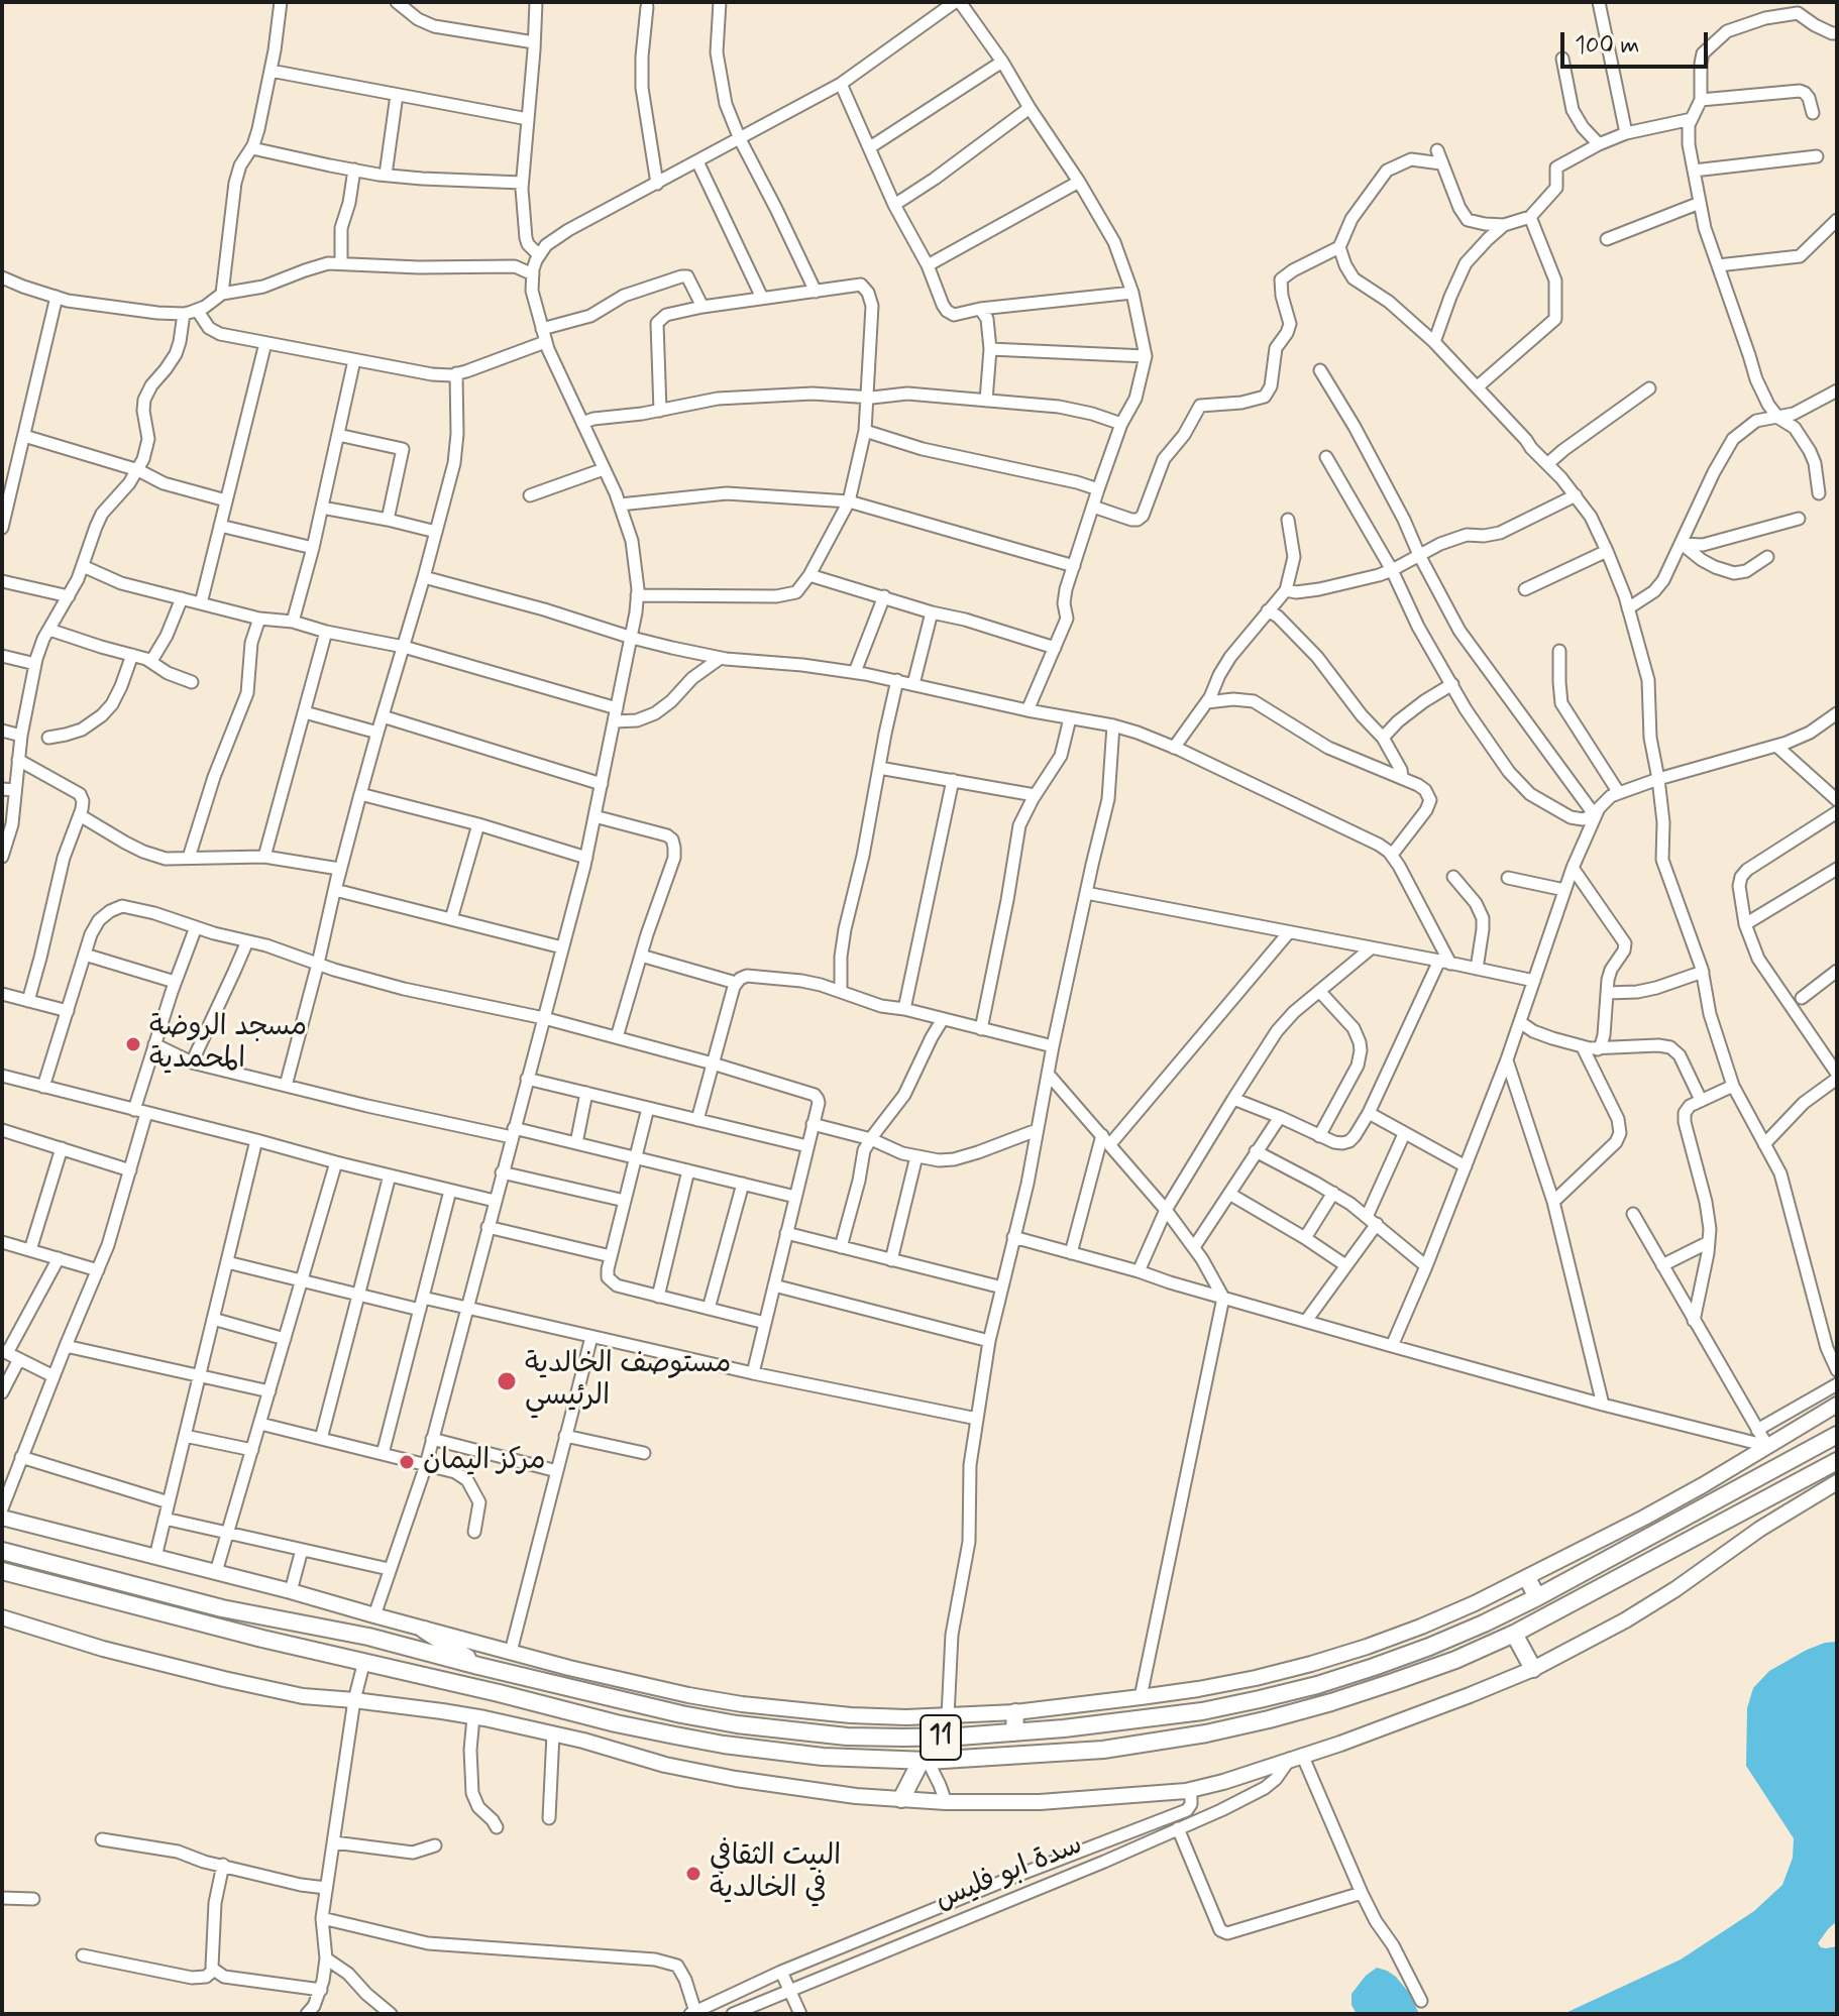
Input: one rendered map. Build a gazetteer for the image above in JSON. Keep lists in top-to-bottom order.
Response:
{
  "streets": {
    "highway": ["11"],
    "street": ["سدة ابو فليس"]
  },
  "places": [
    "مسجد الروضة المحمدية",
    "مستوصف الخالدية الرئيسي",
    "مركز اليمان",
    "البيت الثقافي في الخالدية"
  ],
  "scale_bar": "100 m"
}
